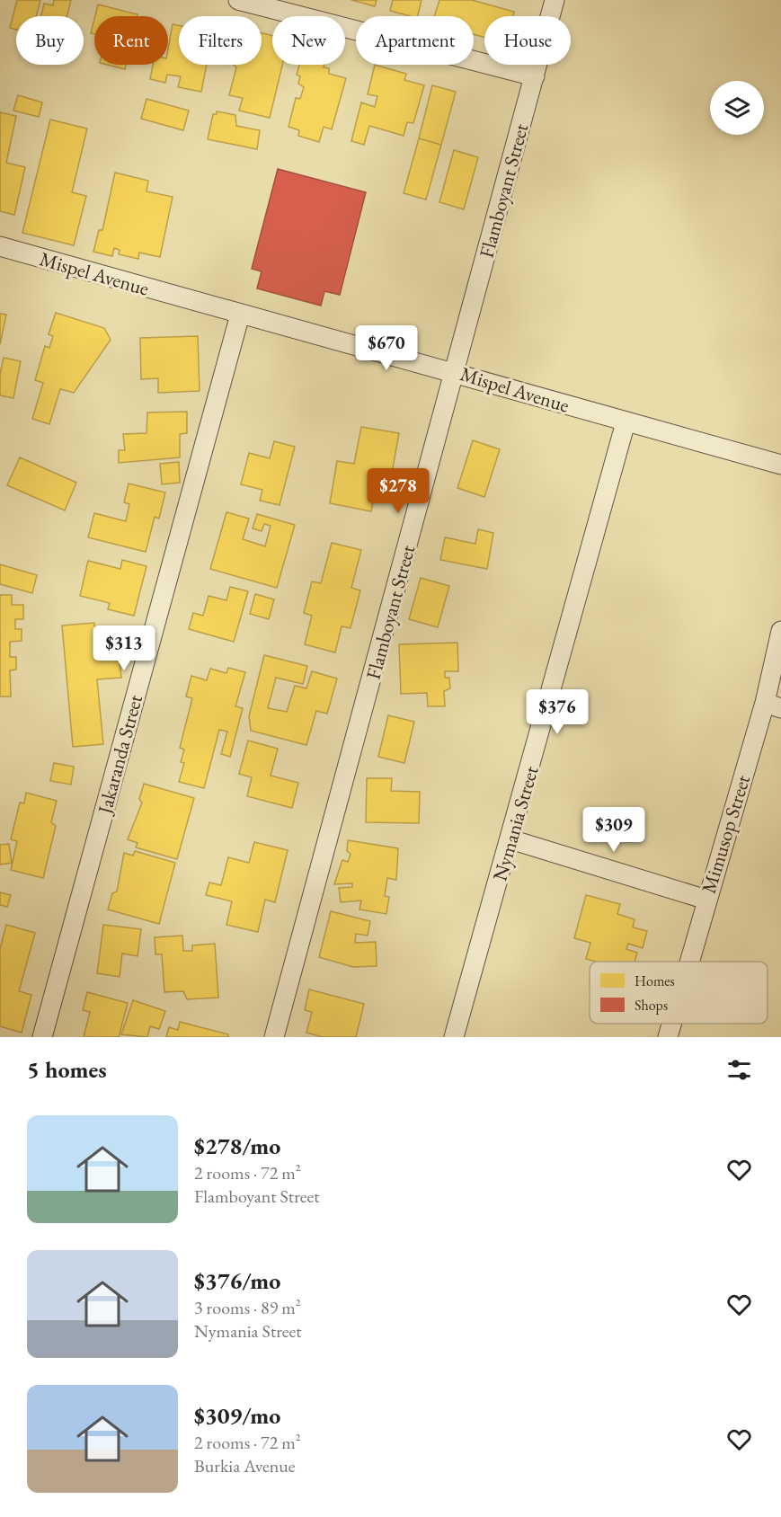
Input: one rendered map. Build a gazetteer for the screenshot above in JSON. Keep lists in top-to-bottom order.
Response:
{
  "streets": {
    "street": [
      "Flamboyant Street",
      "Mispel Avenue",
      "Jakaranda Street",
      "Nymania Street",
      "Mimusop Street"
    ]
  },
  "crossings": [
    ["Flamboyant Street", "Mispel Avenue"],
    ["Mispel Avenue", "Jakaranda Street"],
    ["Mispel Avenue", "Nymania Street"]
  ],
  "legend": ["Homes", "Shops"],
  "page": {
    "chip": [
      "Buy",
      "Rent",
      "Filters",
      "New",
      "Apartment",
      "House"
    ],
    "price": [
      "$670",
      "$278",
      "$313",
      "$376",
      "$309"
    ],
    "heading": "5 homes",
    "list": [
      {
        "name": "$278/mo",
        "note": "2 rooms · 72 m² · Flamboyant Street"
      },
      {
        "name": "$376/mo",
        "note": "3 rooms · 89 m² · Nymania Street"
      },
      {
        "name": "$309/mo",
        "note": "2 rooms · 72 m² · Burkia Avenue"
      }
    ]
  }
}
